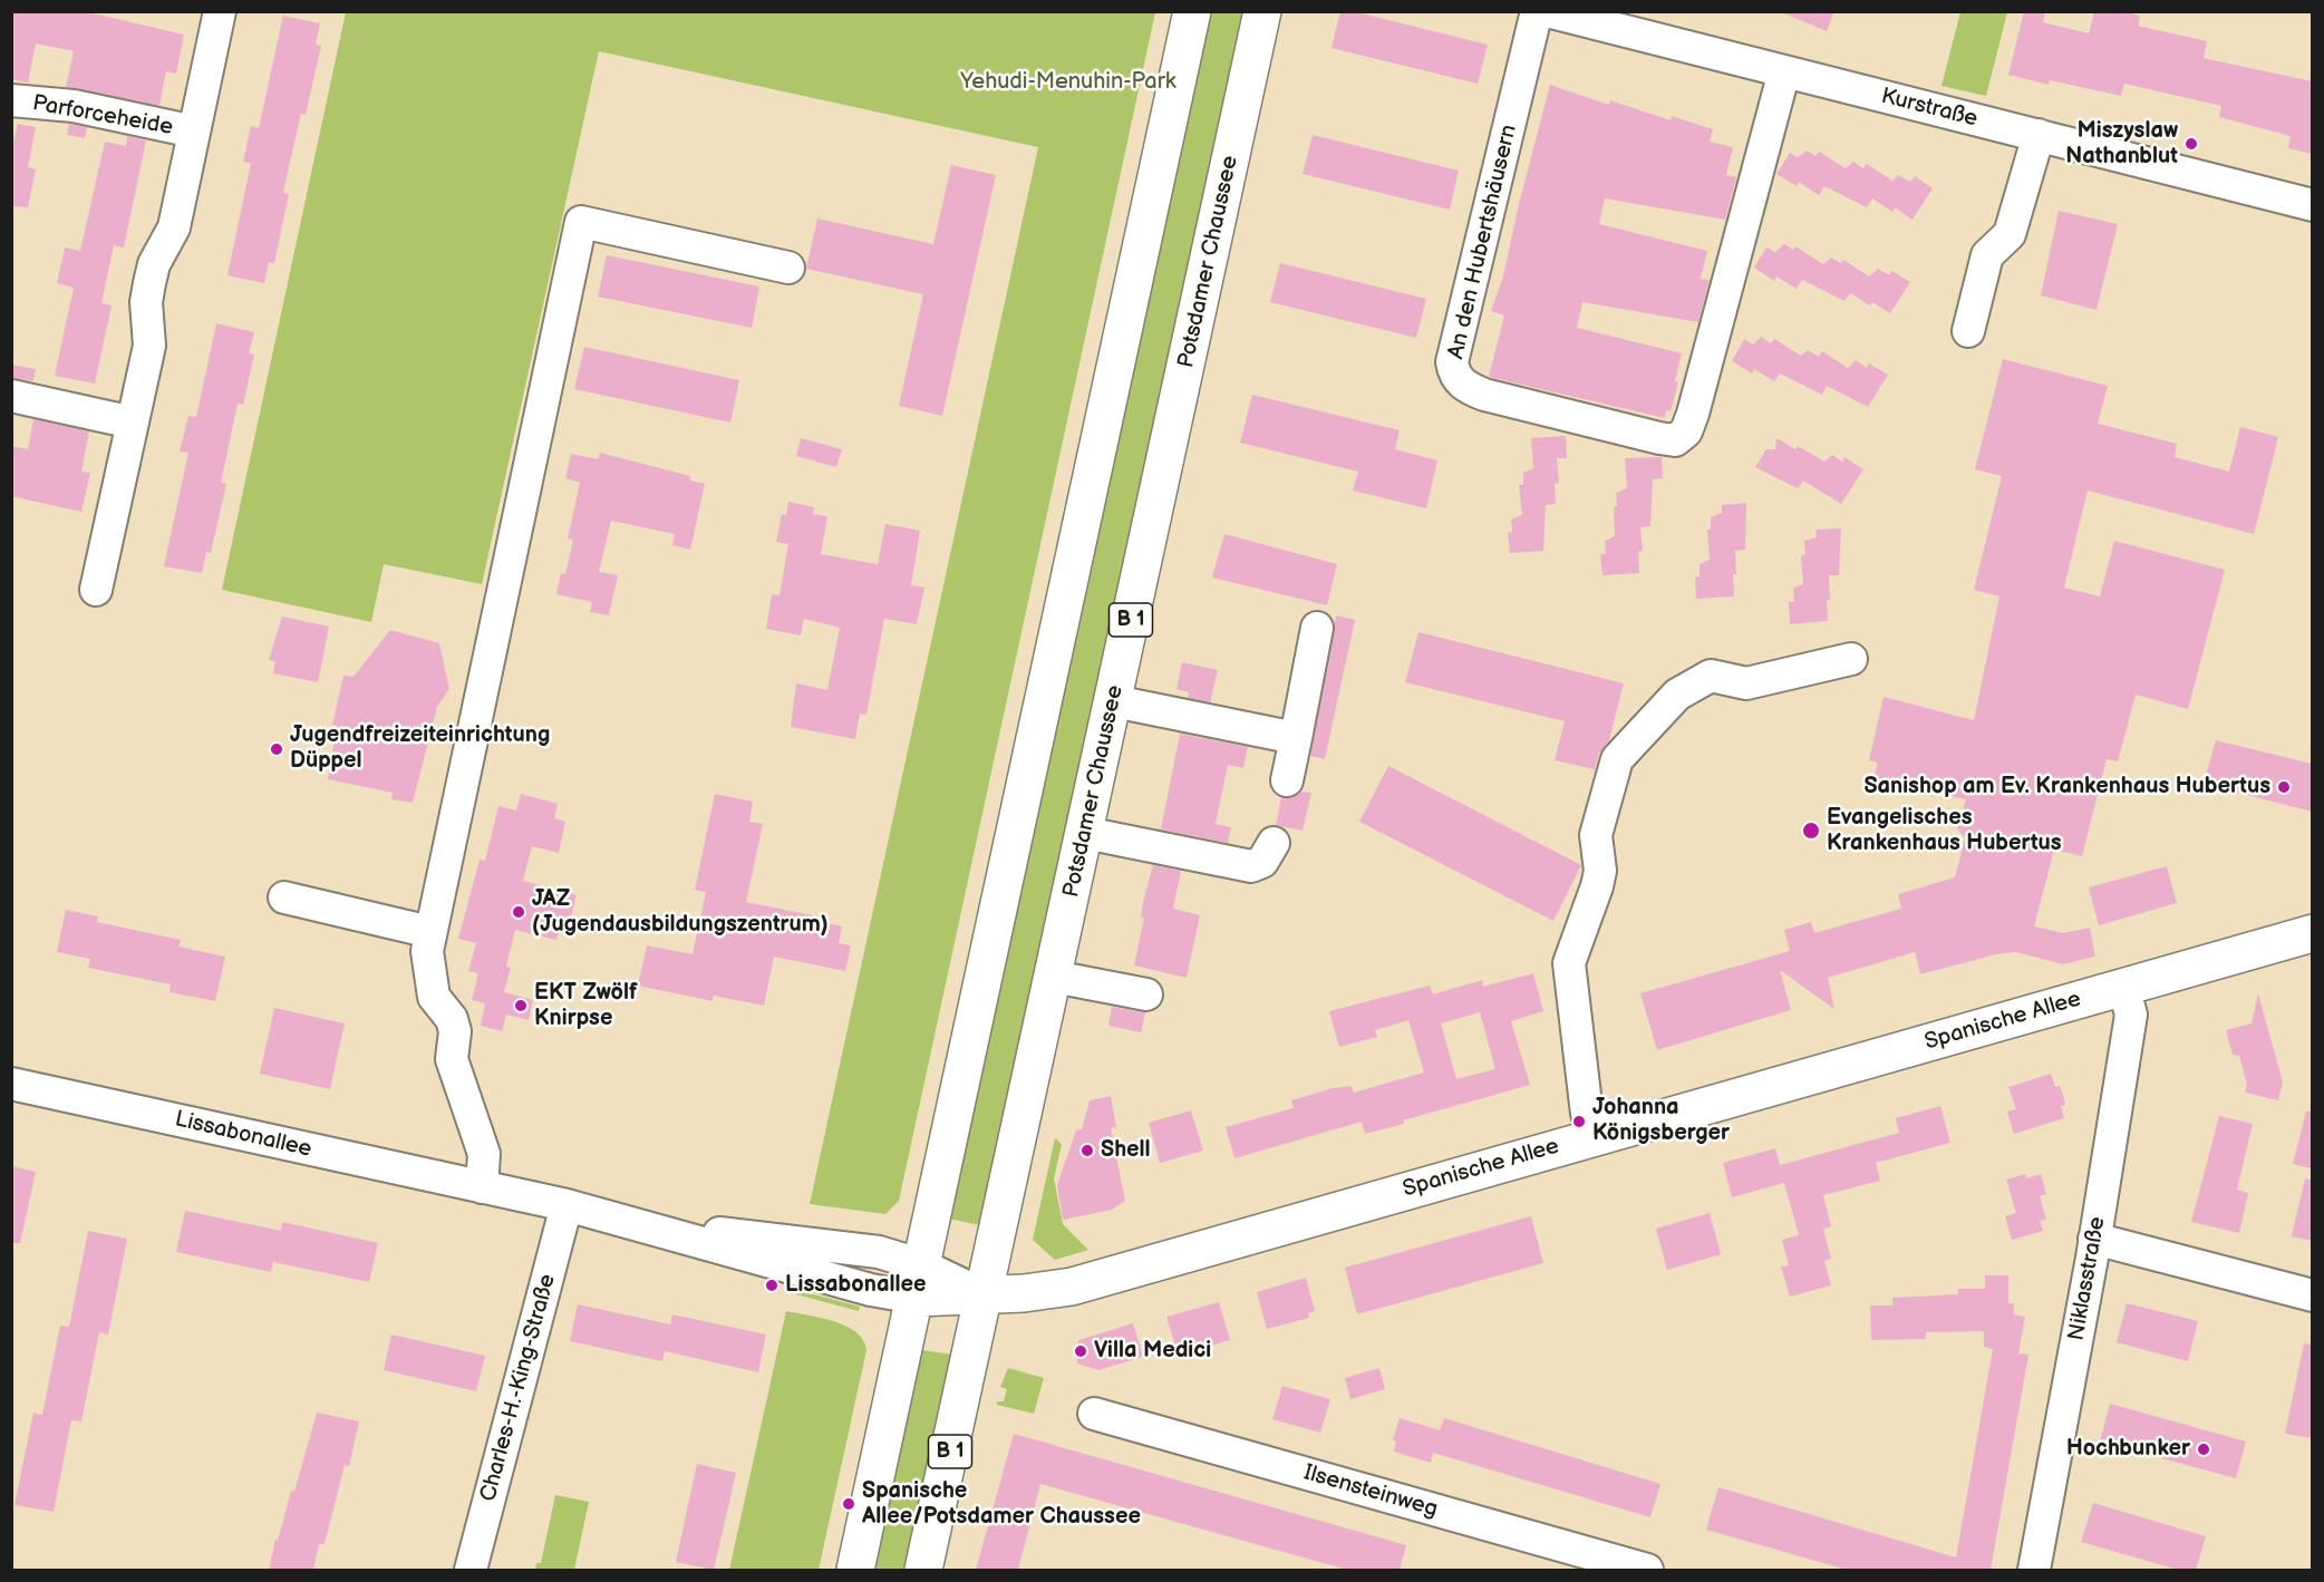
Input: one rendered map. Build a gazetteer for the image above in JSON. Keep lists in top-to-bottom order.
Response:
{
  "streets": {
    "main road": ["Potsdamer Chaussee", "B 1", "Spanische Allee"],
    "street": [
      "Kurstraße",
      "Parforceheide",
      "An den Hubertshäusern",
      "Lissabonallee",
      "Niklasstraße",
      "Charles-H.-King-Straße",
      "Ilsensteinweg"
    ]
  },
  "crossings": [
    ["Kurstraße", "An den Hubertshäusern"],
    ["Potsdamer Chaussee", "Spanische Allee"],
    ["Spanische Allee", "Lissabonallee"],
    ["Spanische Allee", "Niklasstraße"],
    ["Lissabonallee", "Charles-H.-King-Straße"]
  ],
  "parks": ["Yehudi-Menuhin-Park"],
  "places": [
    "Miszyslaw Nathanblut",
    "Jugendfreizeiteinrichtung Düppel",
    "Sanishop am Ev. Krankenhaus Hubertus",
    "Evangelisches Krankenhaus Hubertus",
    "JAZ (Jugendausbildungszentrum)",
    "EKT Zwölf Knirpse",
    "Johanna Königsberger",
    "Shell",
    "Lissabonallee",
    "Villa Medici",
    "Hochbunker",
    "Spanische Allee/Potsdamer Chaussee"
  ]
}
